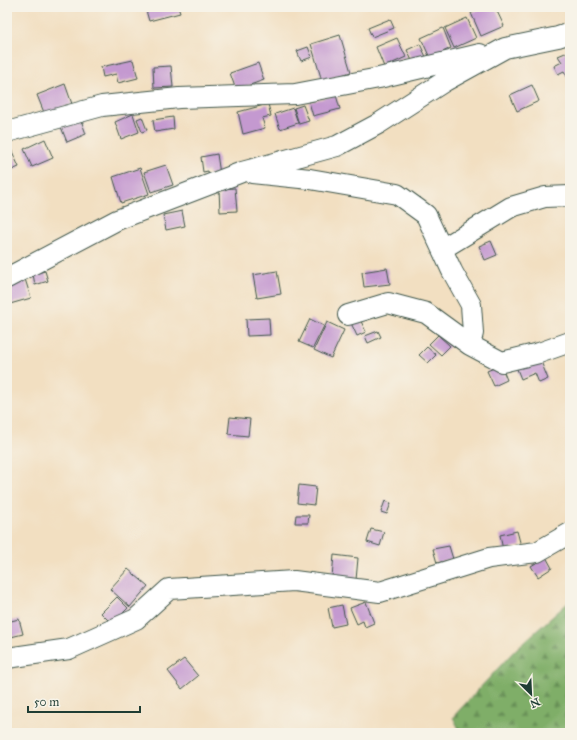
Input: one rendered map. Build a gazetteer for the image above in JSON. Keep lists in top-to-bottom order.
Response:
{
  "scale_bar": "50 m",
  "north": "bottom right"
}
